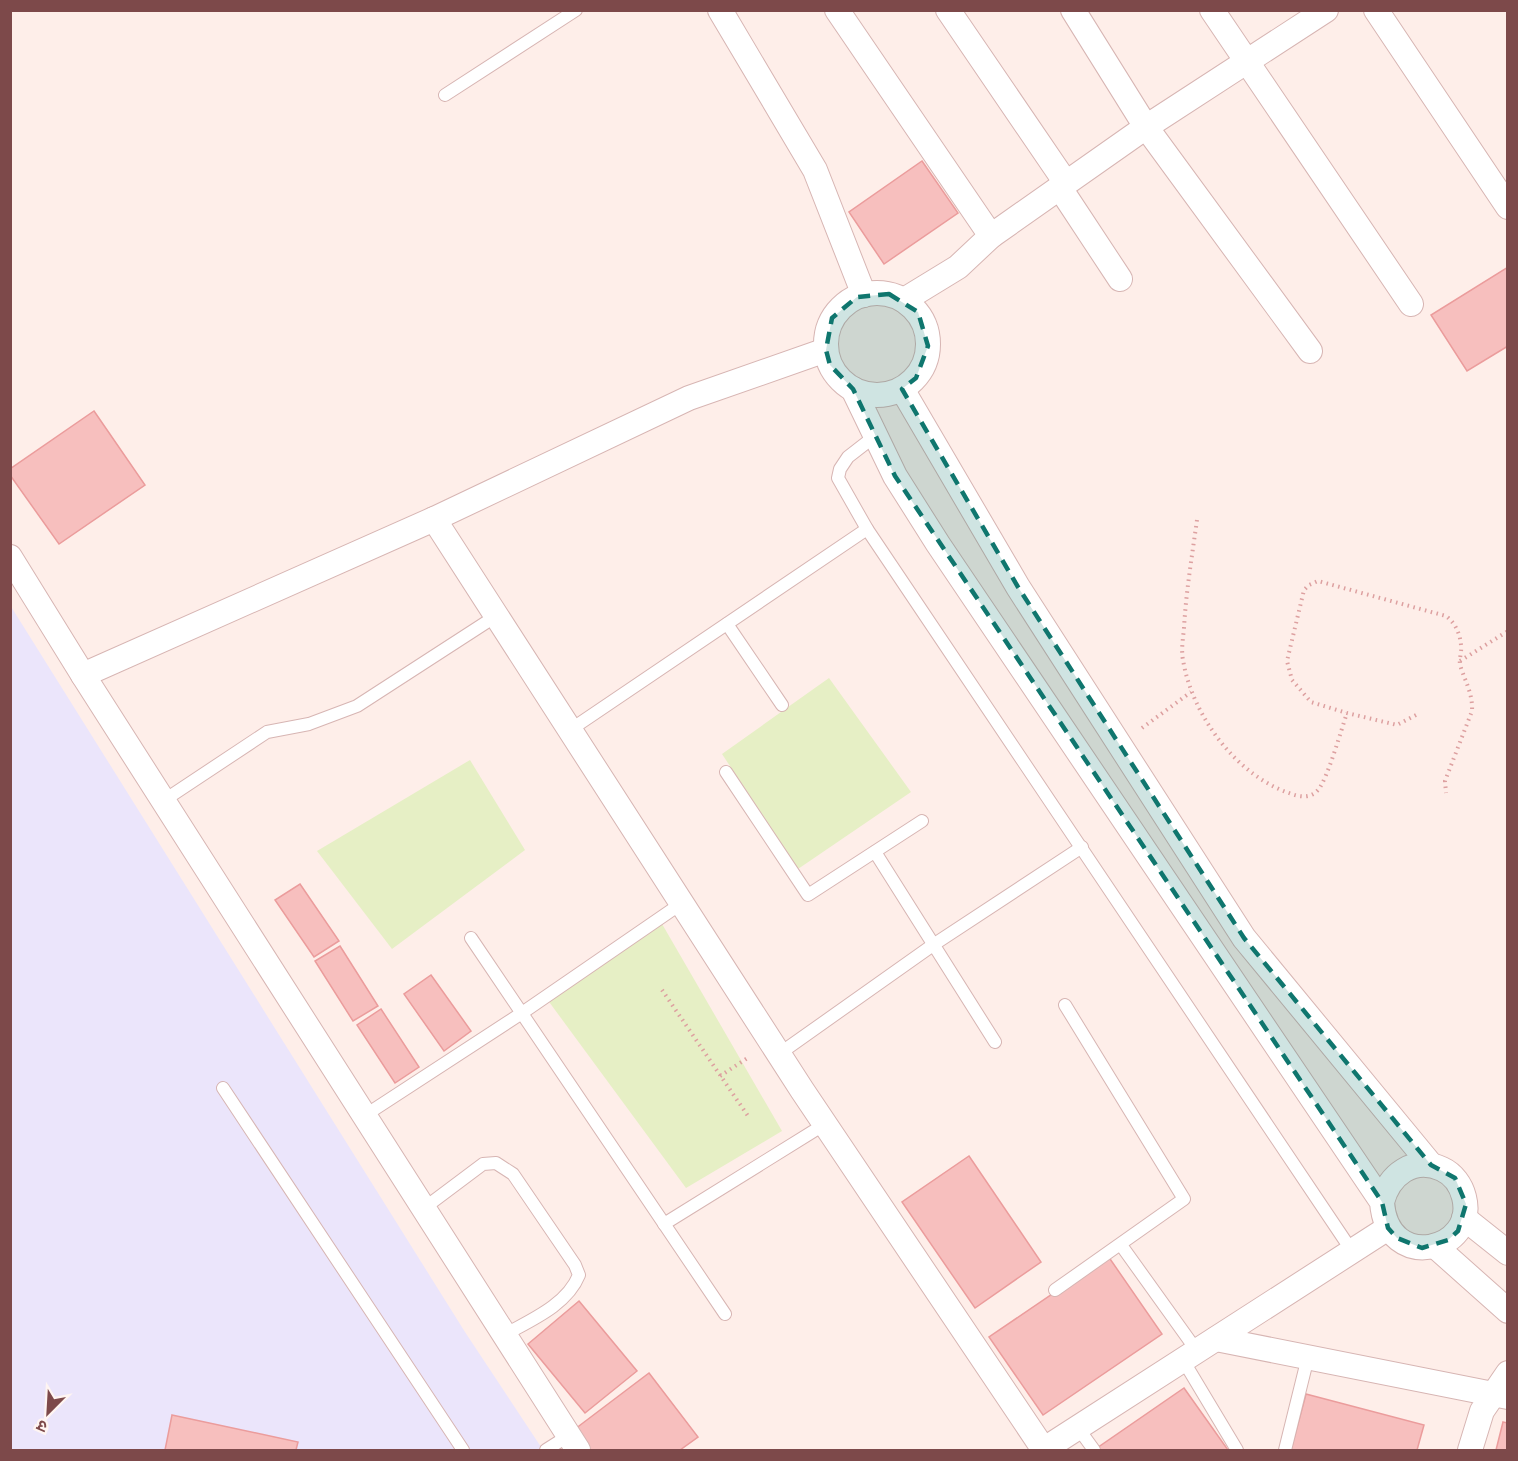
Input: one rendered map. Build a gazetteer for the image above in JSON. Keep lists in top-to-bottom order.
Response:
{
  "north": "bottom left"
}
